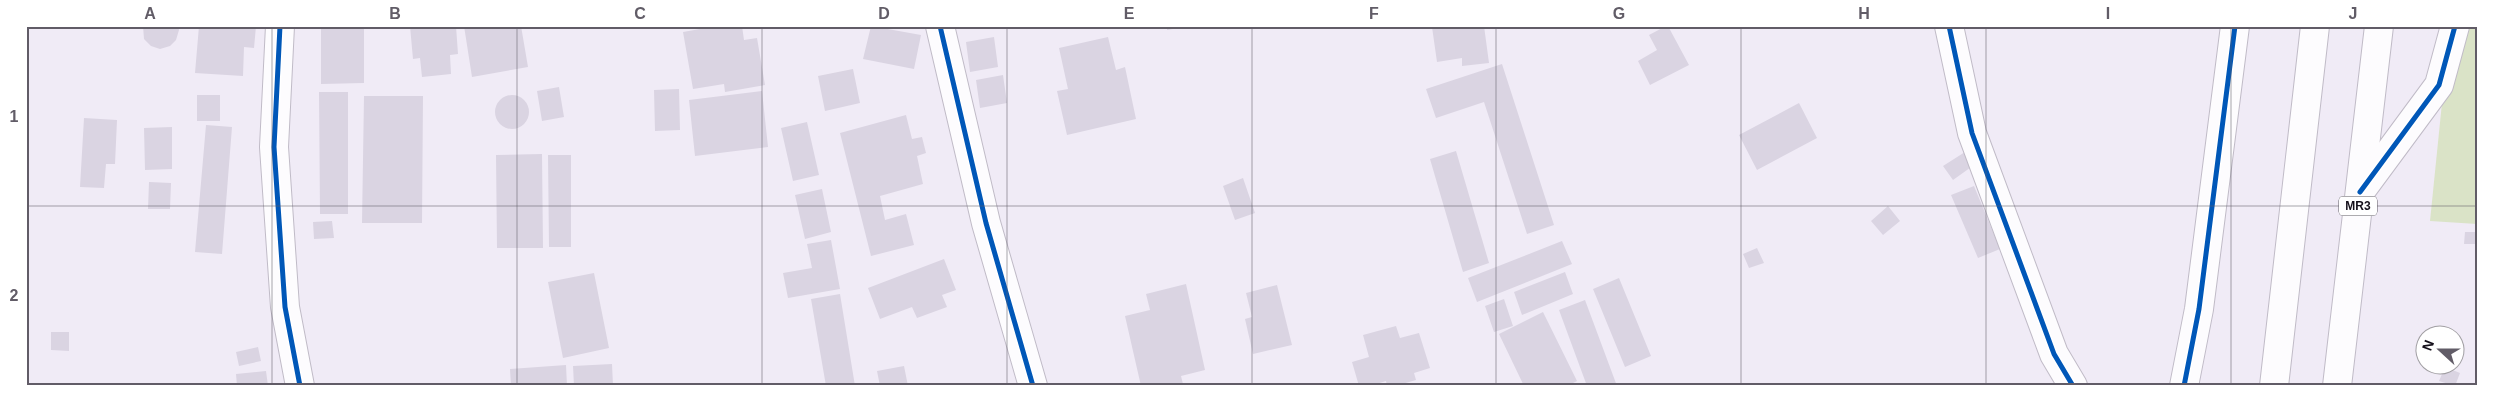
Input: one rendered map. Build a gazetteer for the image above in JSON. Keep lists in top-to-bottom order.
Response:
{
  "streets": {
    "main road": ["MR3"]
  },
  "north": "left",
  "grid": {
    "columns": [
      "A",
      "B",
      "C",
      "D",
      "E",
      "F",
      "G",
      "H",
      "I",
      "J"
    ],
    "rows": ["1", "2"]
  }
}
